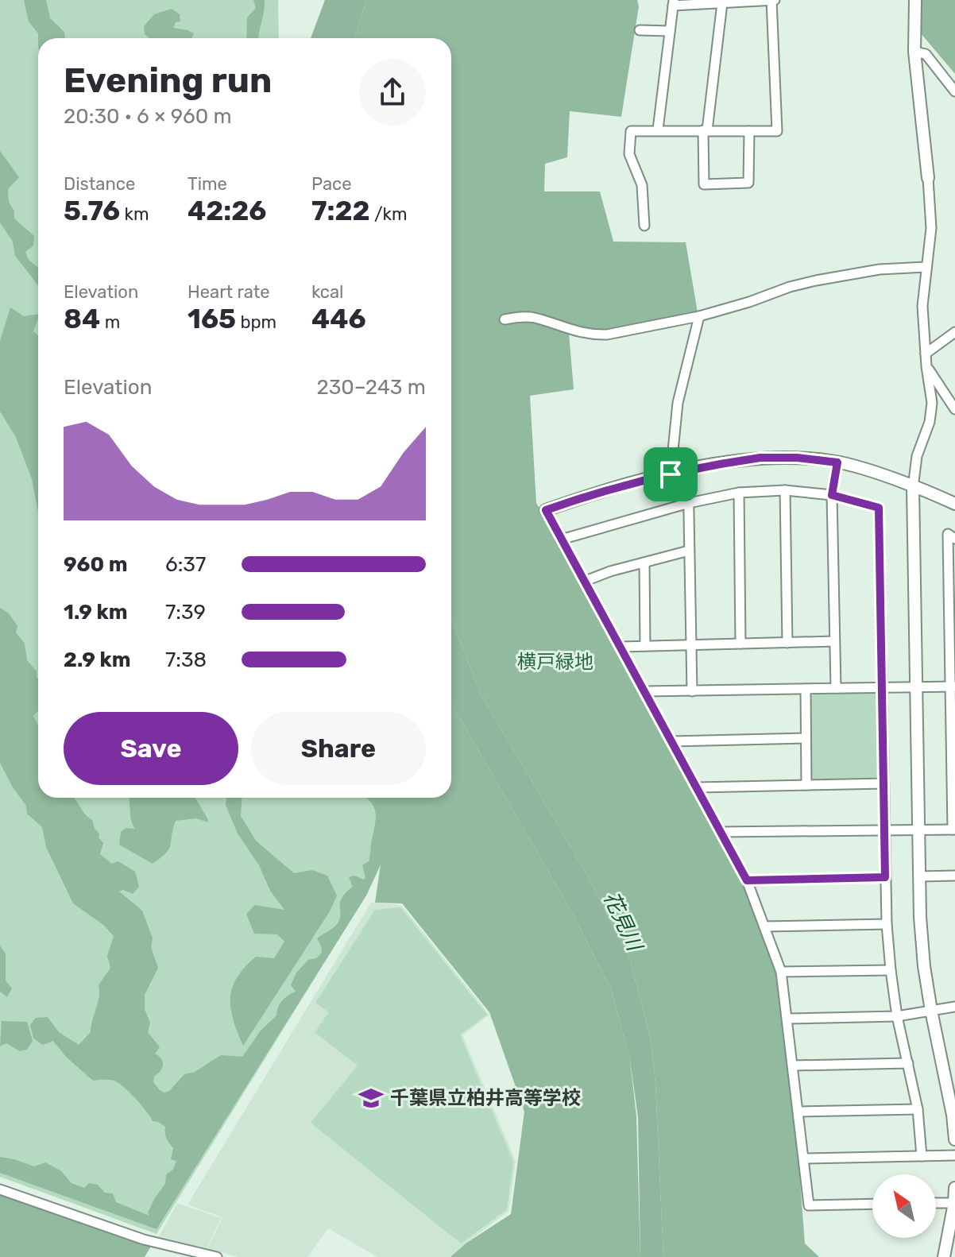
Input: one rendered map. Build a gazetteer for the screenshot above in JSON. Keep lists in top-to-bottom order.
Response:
{
  "water": ["花見川"],
  "parks": ["横戸緑地"],
  "places": {
    "school or university": ["千葉県立柏井高等学校"]
  },
  "north": "top left",
  "page": {
    "heading": ["Evening run", "20:30 · 6 × 960 m"],
    "stats": [
      ["Distance", "5.76 km"],
      ["Time", "42:26"],
      ["Pace", "7:22 /km"],
      ["Elevation", "84 m"],
      ["Heart rate", "165 bpm"],
      ["kcal", "446"]
    ],
    "chart": ["Elevation", "230–243 m"],
    "list": [
      {
        "name": "960 m",
        "note": "6:37"
      },
      {
        "name": "1.9 km",
        "note": "7:39"
      },
      {
        "name": "2.9 km",
        "note": "7:38"
      }
    ],
    "buttons": ["Save", "Share"]
  }
}
